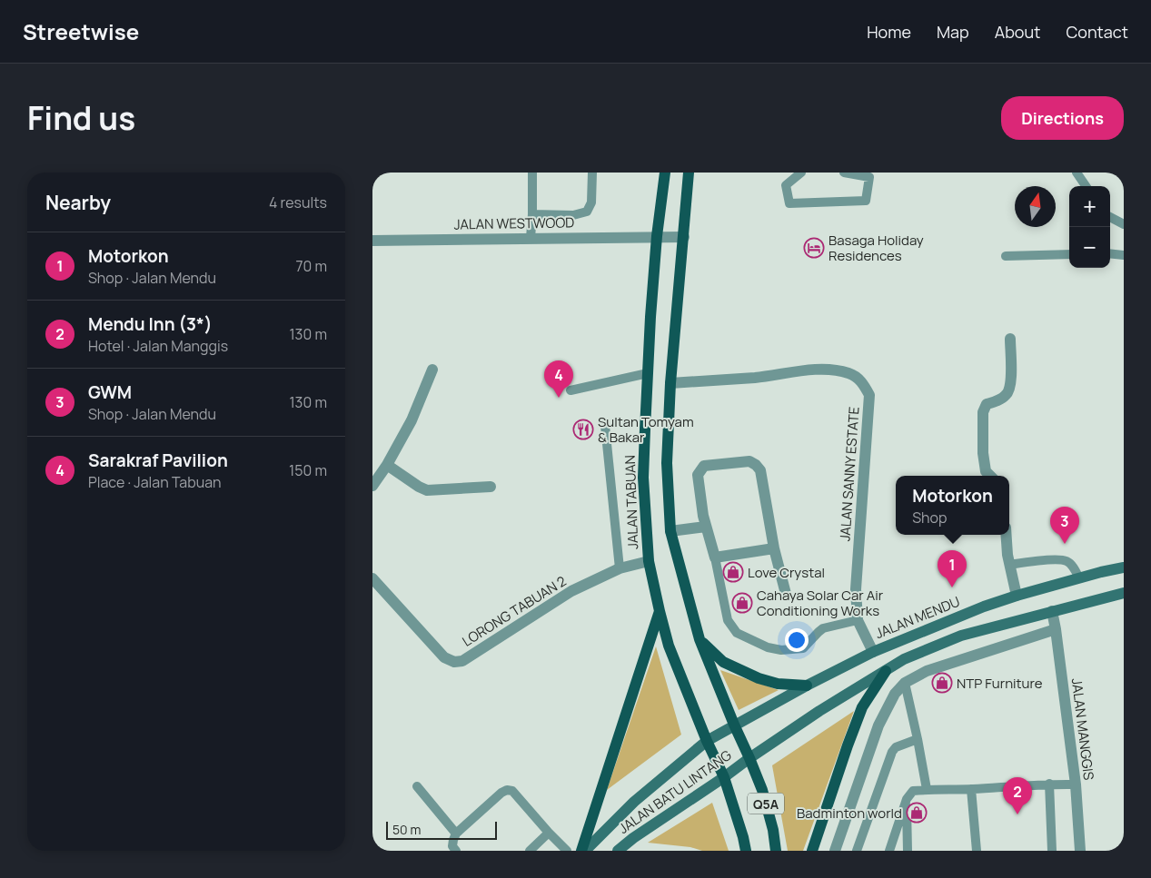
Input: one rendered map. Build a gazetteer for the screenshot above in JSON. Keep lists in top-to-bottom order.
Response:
{
  "streets": {
    "main road": [
      "JALAN TABUAN",
      "JALAN MENDU",
      "JALAN BATU LINTANG",
      "Q5A"
    ],
    "street": [
      "JALAN WESTWOOD",
      "JALAN SANNY ESTATE",
      "LORONG TABUAN 2",
      "JALAN MANGGIS"
    ]
  },
  "crossings": [
    ["JALAN WESTWOOD", "JALAN TABUAN"],
    ["JALAN SANNY ESTATE", "JALAN MENDU"],
    ["JALAN TABUAN", "LORONG TABUAN 2"],
    ["JALAN TABUAN", "JALAN BATU LINTANG"],
    ["JALAN MENDU", "JALAN BATU LINTANG"],
    ["JALAN BATU LINTANG", "Q5A"]
  ],
  "places": {
    "hotel": ["Basaga Holiday Residences"],
    "restaurant": ["Sultan Tomyam & Bakar"],
    "shop": [
      "Love Crystal",
      "Cahaya Solar Car Air Conditioning Works",
      "NTP Furniture",
      "Badminton world"
    ]
  },
  "scale_bar": "50 m",
  "north": "top",
  "page": {
    "header": "Streetwise",
    "nav": [
      "Home",
      "Map",
      "About",
      "Contact"
    ],
    "title": "Find us",
    "buttons": "Directions",
    "heading": ["Nearby", "4 results"],
    "map_buttons": ["+", "−"],
    "list": [
      {
        "mark": "1",
        "name": "Motorkon",
        "note": "Shop · Jalan Mendu",
        "value": "70 m"
      },
      {
        "mark": "2",
        "name": "Mendu Inn (3*)",
        "note": "Hotel · Jalan Manggis",
        "value": "130 m"
      },
      {
        "mark": "3",
        "name": "GWM",
        "note": "Shop · Jalan Mendu",
        "value": "130 m"
      },
      {
        "mark": "4",
        "name": "Sarakraf Pavilion",
        "note": "Place · Jalan Tabuan",
        "value": "150 m"
      }
    ],
    "pins": [
      "4",
      "3",
      "1",
      "2"
    ],
    "popup": ["Motorkon", "Shop"],
    "scale": "50 m"
  }
}
